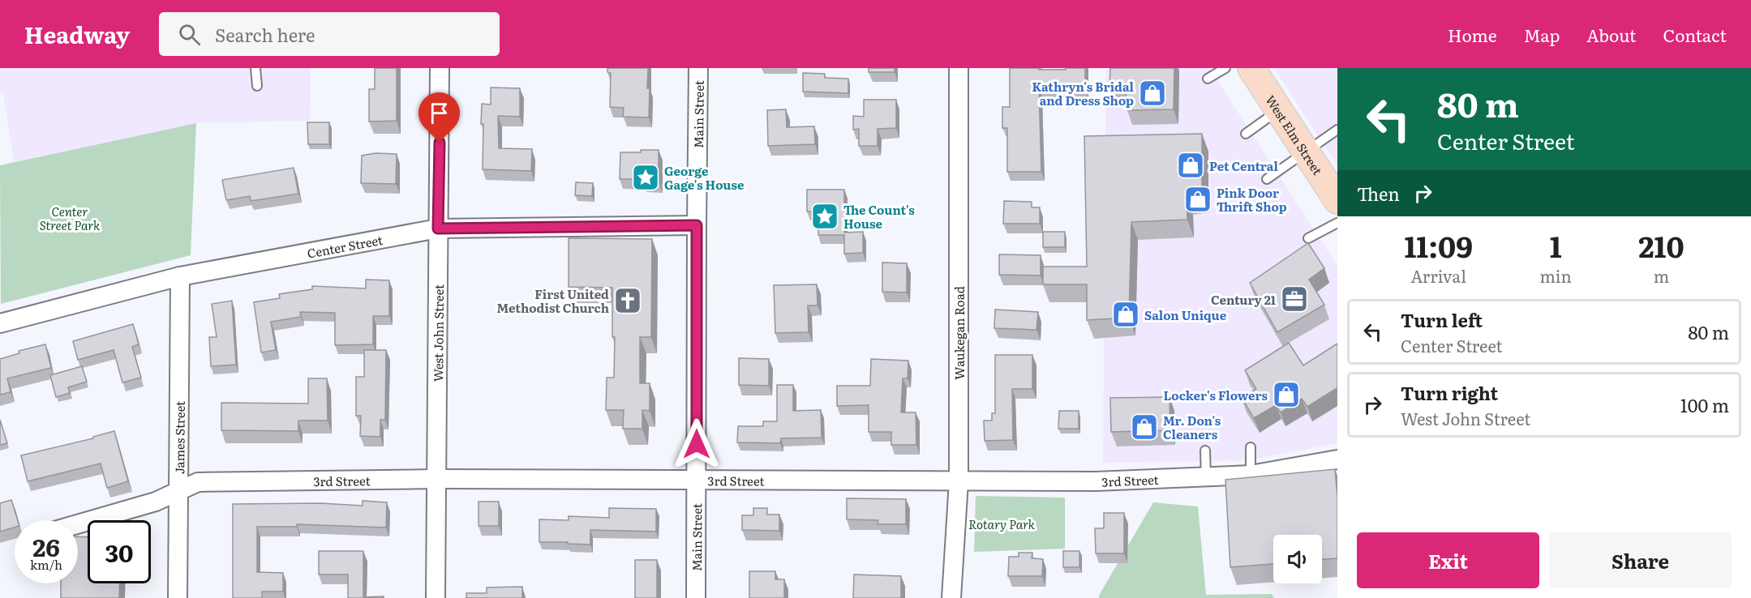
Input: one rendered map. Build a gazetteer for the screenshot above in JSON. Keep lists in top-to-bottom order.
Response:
{
  "streets": {
    "main road": ["West Elm Street"],
    "street": [
      "Main Street",
      "Center Street",
      "West John Street",
      "Waukegan Road",
      "James Street",
      "3rd Street"
    ]
  },
  "crossings": [
    ["Main Street", "Center Street"],
    ["Main Street", "3rd Street"],
    ["Center Street", "West John Street"],
    ["Center Street", "James Street"],
    ["West John Street", "3rd Street"],
    ["Waukegan Road", "3rd Street"],
    ["James Street", "3rd Street"]
  ],
  "parks": ["Center Street Park", "Rotary Park"],
  "places": {
    "shop": [
      "Kathryn's Bridal and Dress Shop",
      "Pet Central",
      "Pink Door Thrift Shop",
      "Salon Unique",
      "Locker's Flowers",
      "Mr. Don's Cleaners"
    ],
    "place": ["George Gage's House", "The Count's House"],
    "office": ["Century 21"],
    "church": ["First United Methodist Church"]
  },
  "page": {
    "header": "Headway",
    "search": "Search here",
    "nav": [
      "Home",
      "Map",
      "About",
      "Contact"
    ],
    "turn": ["80 m", "Center Street"],
    "then": "Then",
    "eta": [
      "11:09",
      "Arrival",
      "1",
      "min",
      "210",
      "m"
    ],
    "list": [
      {
        "name": "Turn left",
        "note": "Center Street",
        "value": "80 m"
      },
      {
        "name": "Turn right",
        "note": "West John Street",
        "value": "100 m"
      }
    ],
    "speed": "26 km/h",
    "limit": "30",
    "buttons": ["Exit", "Share"]
  }
}
